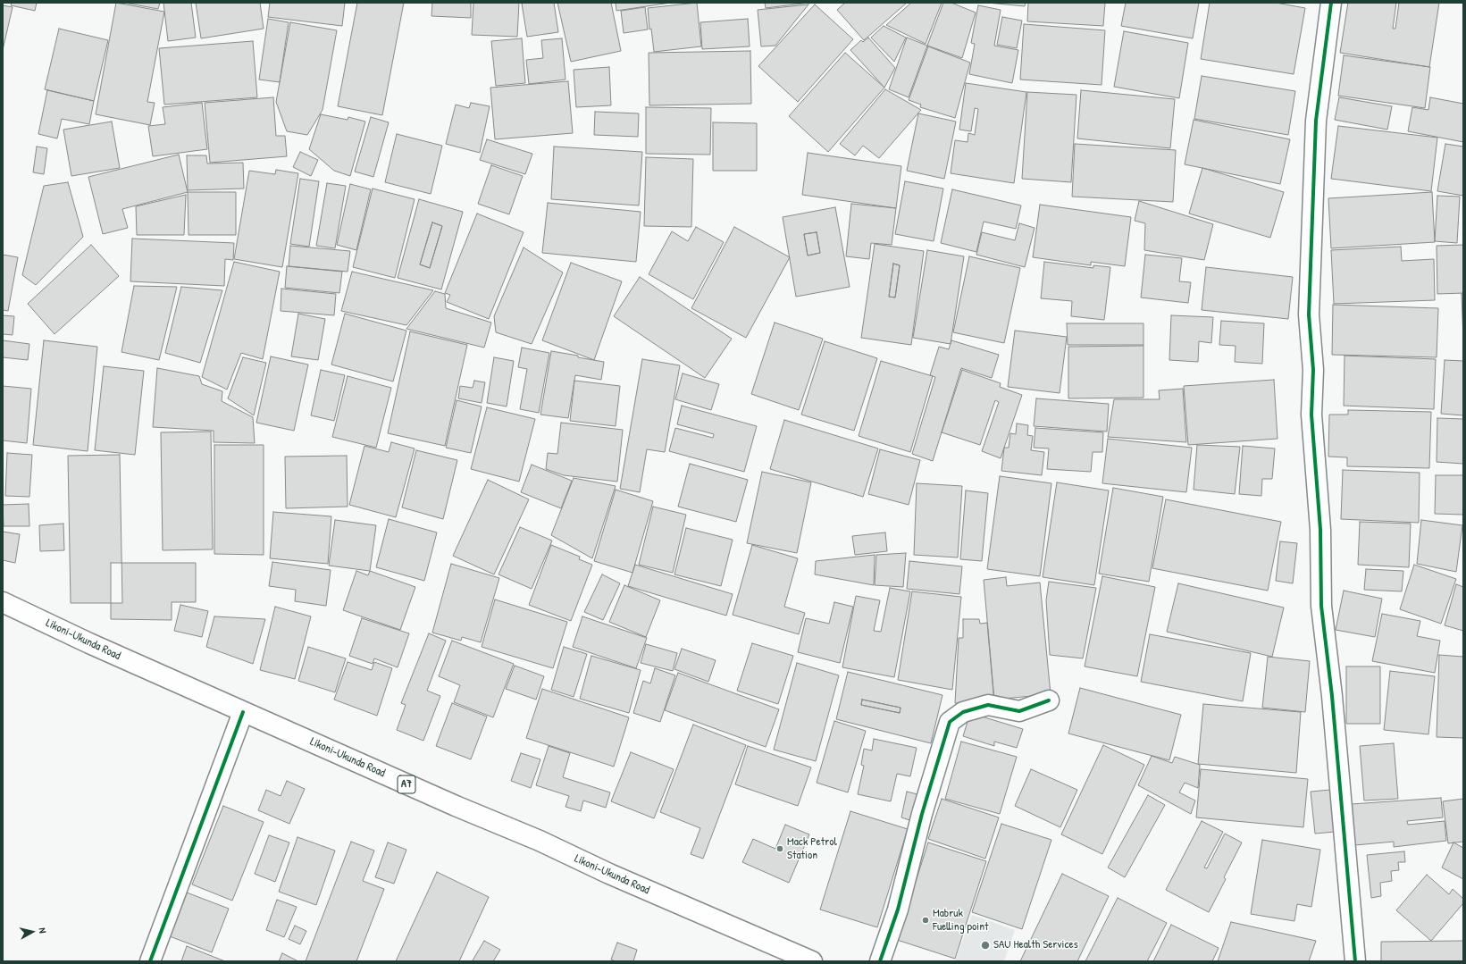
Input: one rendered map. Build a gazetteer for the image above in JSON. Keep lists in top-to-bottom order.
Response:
{
  "streets": {
    "main road": ["Likoni-Ukunda Road", "A7"]
  },
  "places": ["Mack Petrol Station", "Mabruk Fuelling point", "SAU Health Services"],
  "north": "right"
}
